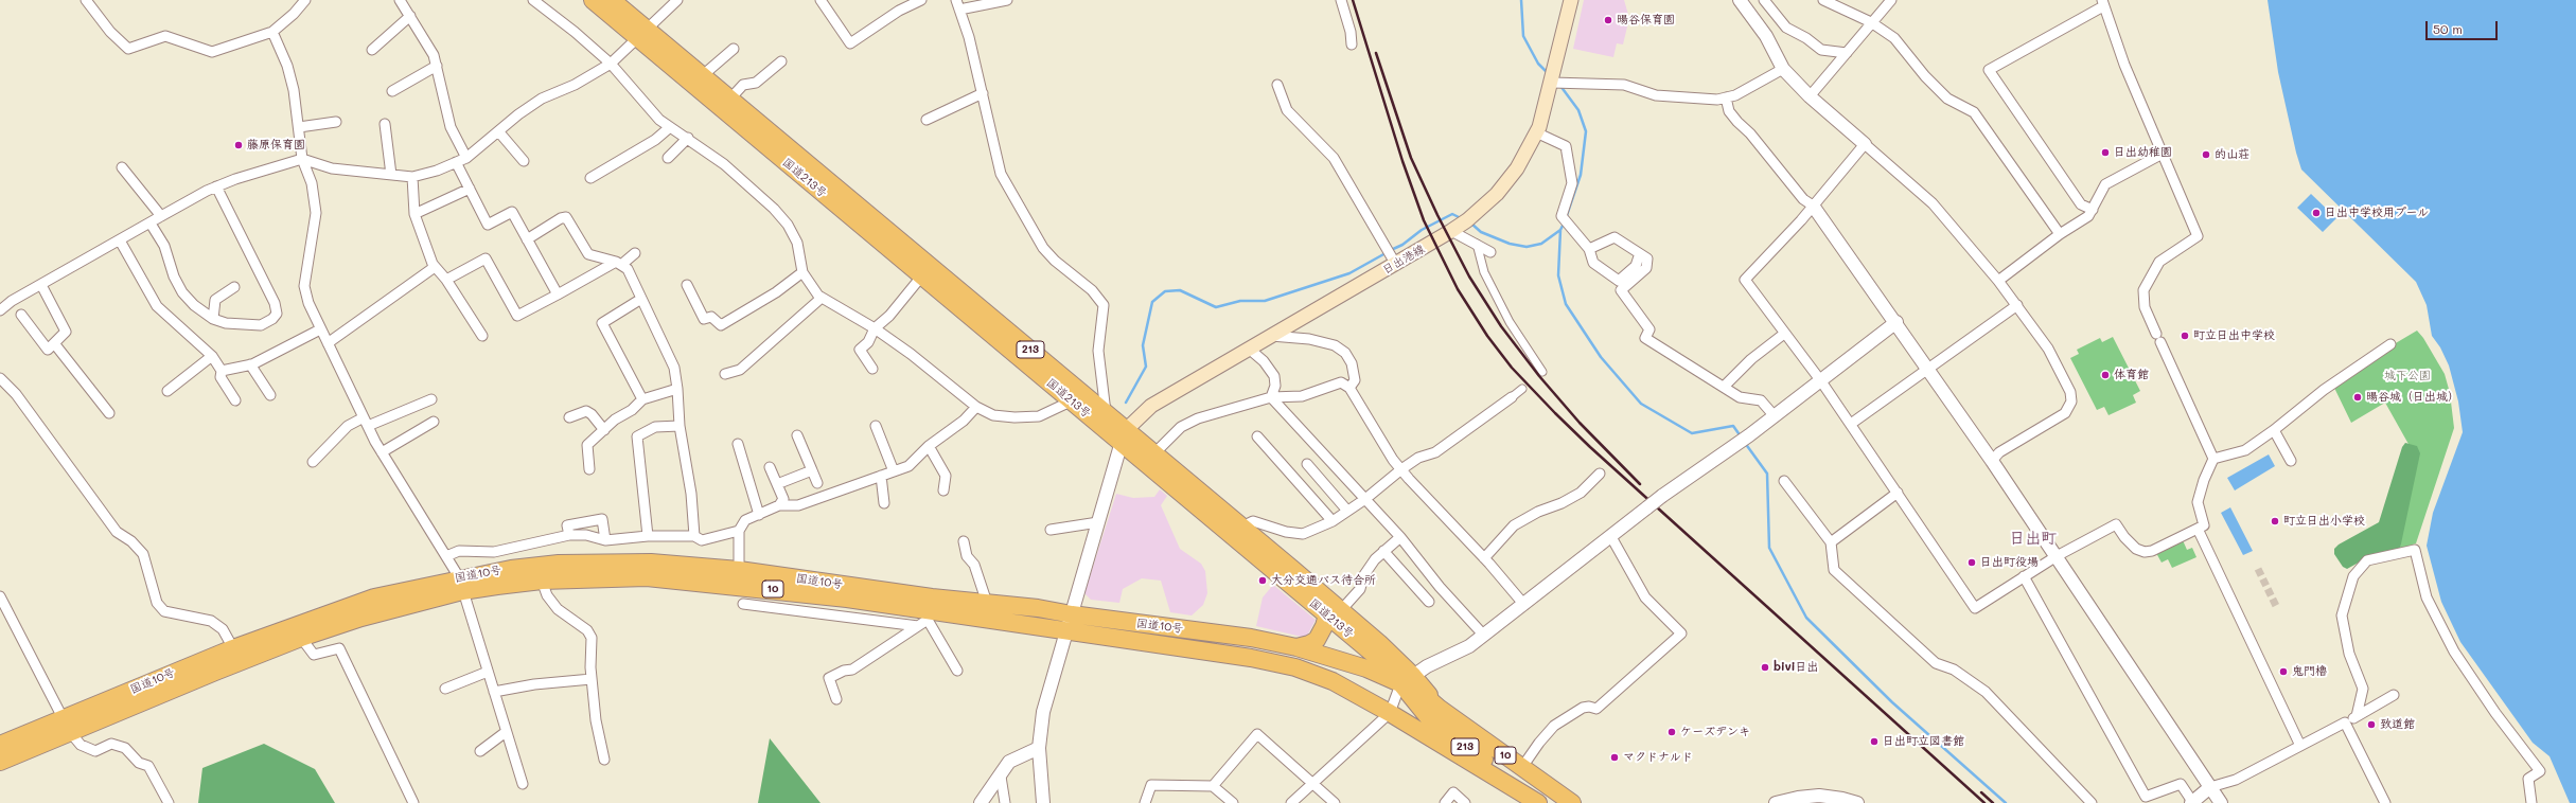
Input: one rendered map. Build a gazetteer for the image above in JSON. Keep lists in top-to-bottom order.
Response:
{
  "streets": {
    "highway": [
      "国道213号",
      "213",
      "国道10号",
      "10"
    ],
    "main road": ["日出港線"]
  },
  "crossings": [
    ["国道213号", "日出港線"],
    ["国道213号", "国道10号"]
  ],
  "districts": ["日出町"],
  "parks": ["城下公園"],
  "places": [
    "暘谷保育園",
    "藤原保育園",
    "日出幼稚園",
    "的山荘",
    "日出中学校用プール",
    "町立日出中学校",
    "体育館",
    "暘谷城（日出城）",
    "町立日出小学校",
    "日出町役場",
    "大分交通バス待合所",
    "bivi日出",
    "鬼門櫓",
    "致道館",
    "ケーズデンキ",
    "日出町立図書館",
    "マクドナルド"
  ],
  "scale_bar": "50 m"
}
